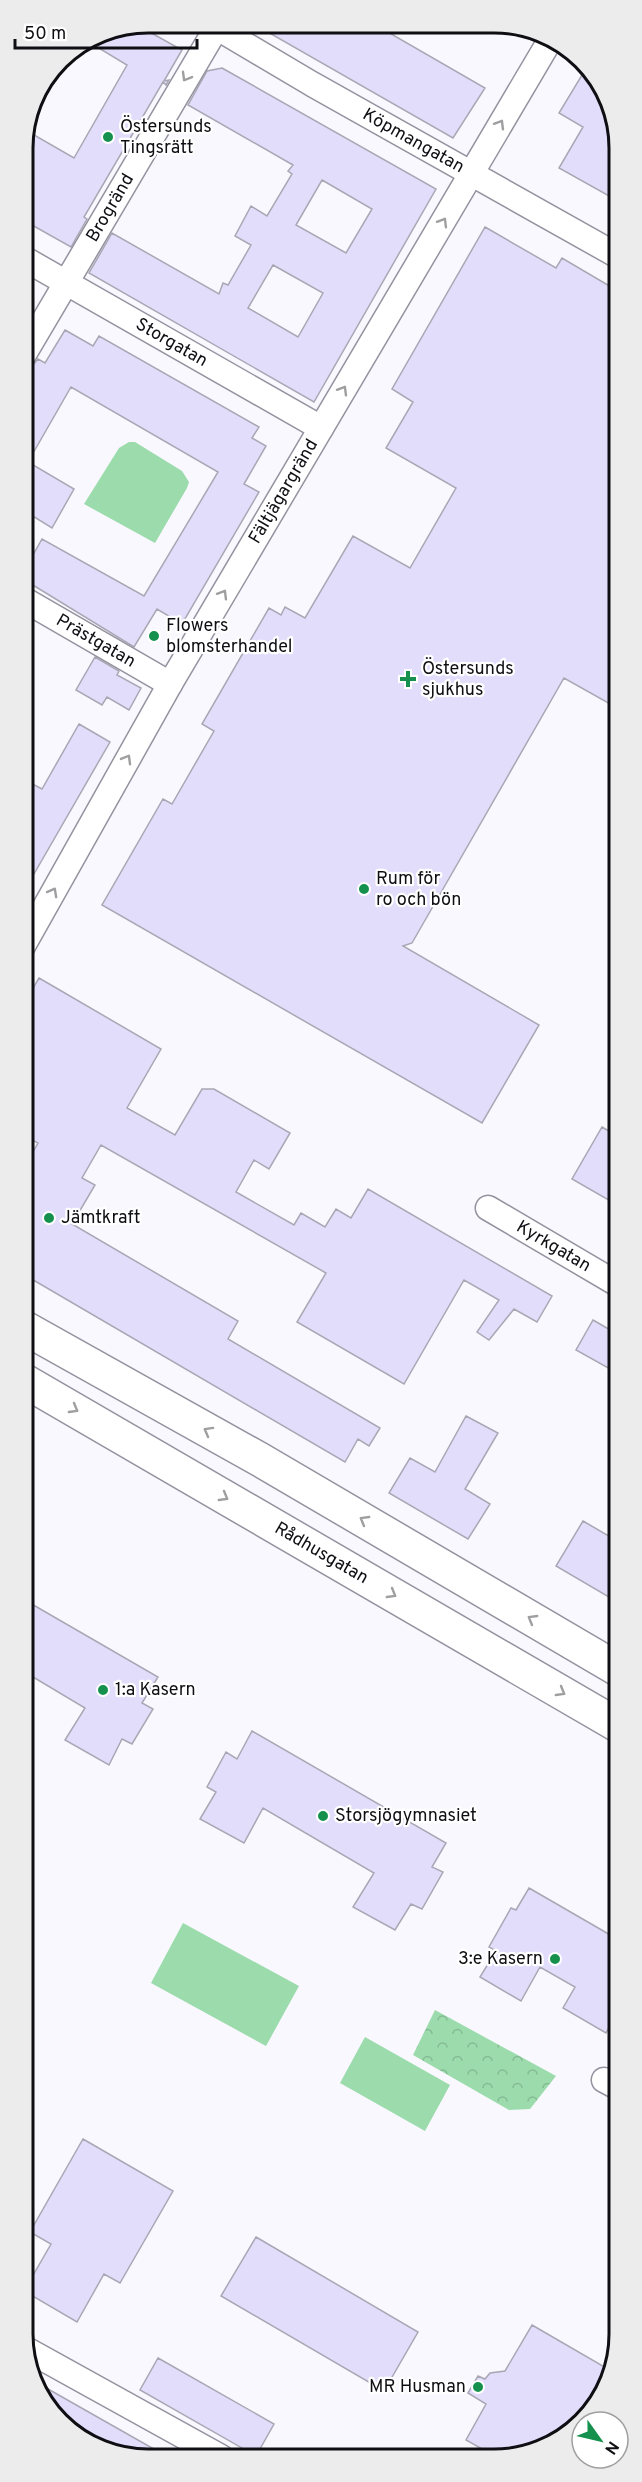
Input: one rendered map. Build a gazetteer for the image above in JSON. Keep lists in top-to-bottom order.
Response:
{
  "streets": {
    "main road": ["Rådhusgatan"],
    "street": [
      "Köpmangatan",
      "Brogränd",
      "Storgatan",
      "Fältjägargränd",
      "Prästgatan",
      "Kyrkgatan"
    ]
  },
  "crossings": [
    ["Köpmangatan", "Fältjägargränd"],
    ["Brogränd", "Storgatan"],
    ["Storgatan", "Fältjägargränd"],
    ["Fältjägargränd", "Prästgatan"]
  ],
  "one_way": ["Brogränd", "Fältjägargränd"],
  "places": {
    "other": [
      "Östersunds Tingsrätt",
      "Flowers blomsterhandel",
      "Rum för ro och bön",
      "Jämtkraft",
      "1:a Kasern",
      "Storsjögymnasiet",
      "3:e Kasern",
      "MR Husman"
    ],
    "health": ["Östersunds sjukhus"]
  },
  "scale_bar": "50 m",
  "north": "bottom right"
}
